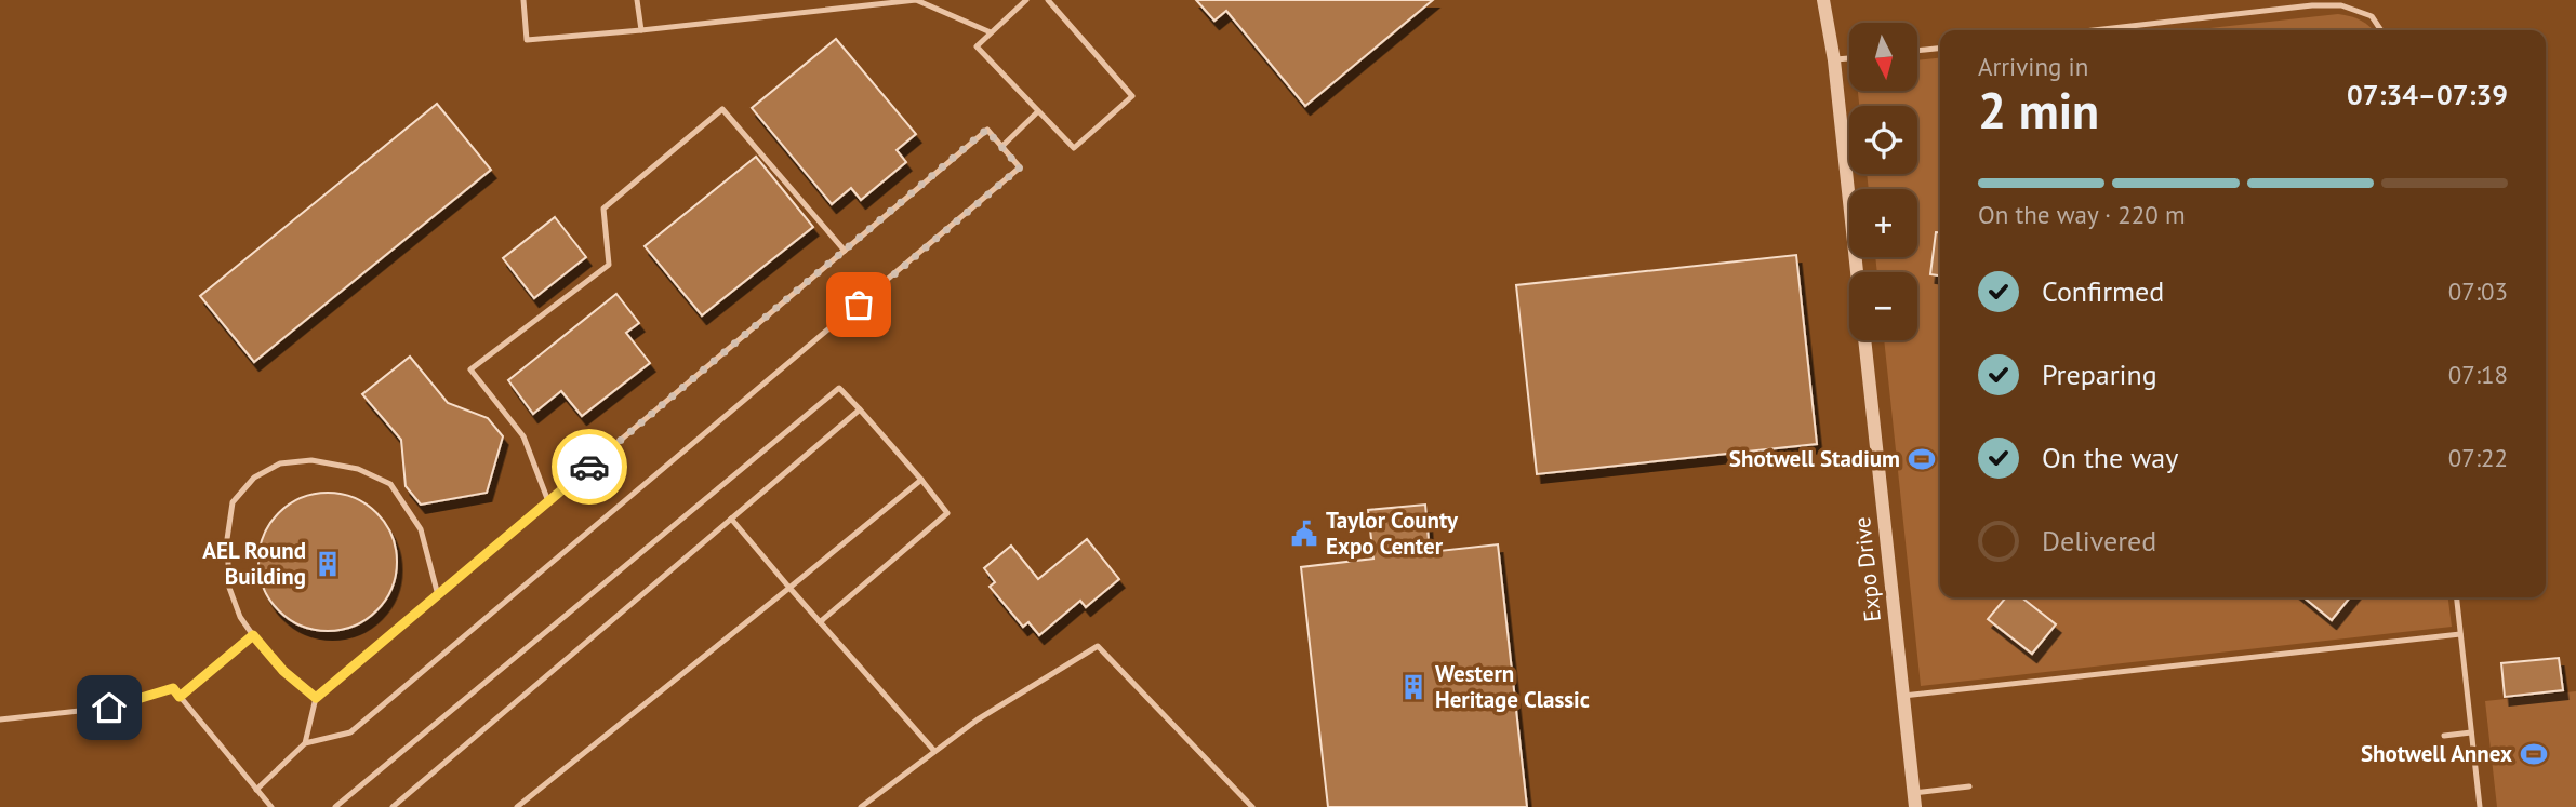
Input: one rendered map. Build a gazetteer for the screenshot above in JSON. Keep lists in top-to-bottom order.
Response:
{
  "streets": {
    "street": ["Expo Drive"]
  },
  "places": {
    "sports": ["Shotwell Stadium", "Shotwell Annex"],
    "public building": ["Taylor County Expo Center"],
    "building": ["AEL Round Building", "Western Heritage Classic"]
  },
  "north": "bottom",
  "page": {
    "map_buttons": ["+", "−"],
    "heading": ["2 min", "Arriving in", "07:34–07:39"],
    "bar": "On the way · 220 m",
    "list": [
      ["Confirmed", "07:03"],
      ["Preparing", "07:18"],
      ["On the way", "07:22"],
      "Delivered"
    ]
  }
}
